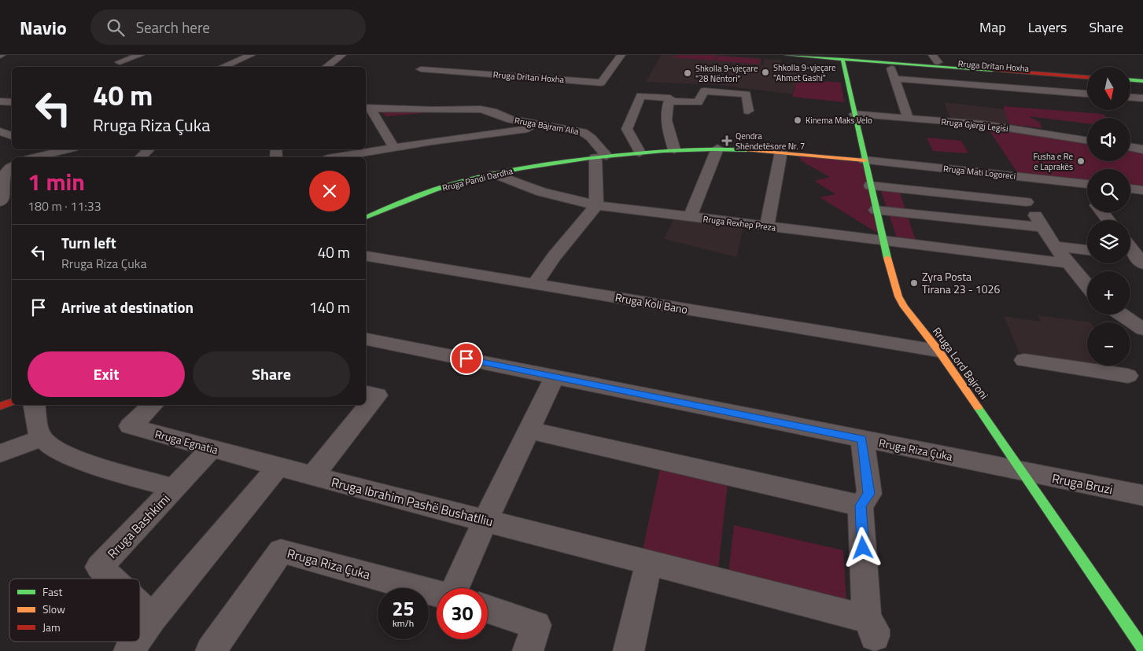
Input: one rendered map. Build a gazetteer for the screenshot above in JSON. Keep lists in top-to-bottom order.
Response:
{
  "streets": {
    "main road": ["Rruga Dritan Hoxha", "Rruga Pandi Dardha", "Rruga Lord Bajroni"],
    "street": [
      "Rruga Gjergj Legisi",
      "Rruga Bajram Alia",
      "Rruga Mati Logoreci",
      "Rruga Rexhep Preza",
      "Rruga Koli Bano",
      "Rruga Egnatia",
      "Rruga Riza Çuka",
      "Rruga Bruzi",
      "Rruga Ibrahim Pashë Bushatlliu",
      "Rruga Bashkimi"
    ]
  },
  "crossings": [
    ["Rruga Dritan Hoxha", "Rruga Lord Bajroni"],
    ["Rruga Gjergj Legisi", "Rruga Lord Bajroni"],
    ["Rruga Bajram Alia", "Rruga Pandi Dardha"],
    ["Rruga Mati Logoreci", "Rruga Pandi Dardha"],
    ["Rruga Mati Logoreci", "Rruga Lord Bajroni"],
    ["Rruga Pandi Dardha", "Rruga Rexhep Preza"],
    ["Rruga Pandi Dardha", "Rruga Lord Bajroni"],
    ["Rruga Rexhep Preza", "Rruga Lord Bajroni"],
    ["Rruga Koli Bano", "Rruga Lord Bajroni"],
    ["Rruga Lord Bajroni", "Rruga Riza Çuka"],
    ["Rruga Lord Bajroni", "Rruga Bruzi"],
    ["Rruga Egnatia", "Rruga Ibrahim Pashë Bushatlliu"],
    ["Rruga Riza Çuka", "Rruga Bruzi"]
  ],
  "places": {
    "other": [
      "Shkolla 9-vjeçare \"Ahmet Gashi\"",
      "Shkolla 9-vjeçare \"28 Nëntori\"",
      "Kinema Maks Velo",
      "Fusha e Re e Laprakës",
      "Zyra Posta Tirana 23 - 1026"
    ],
    "health": ["Qendra Shëndetësore Nr. 7"]
  },
  "legend": ["Fast", "Slow", "Jam"],
  "north": "bottom",
  "page": {
    "header": "Navio",
    "search": "Search here",
    "nav": ["Map", "Layers", "Share"],
    "map_buttons": ["+", "−"],
    "turn": ["40 m", "Rruga Riza Çuka"],
    "heading": ["1 min", "180 m · 11:33"],
    "list": [
      {
        "name": "Turn left",
        "note": "Rruga Riza Çuka",
        "value": "40 m"
      },
      {
        "name": "Arrive at destination",
        "value": "140 m"
      }
    ],
    "buttons": ["Exit", "Share"],
    "speed": "25 km/h",
    "limit": "30"
  }
}
